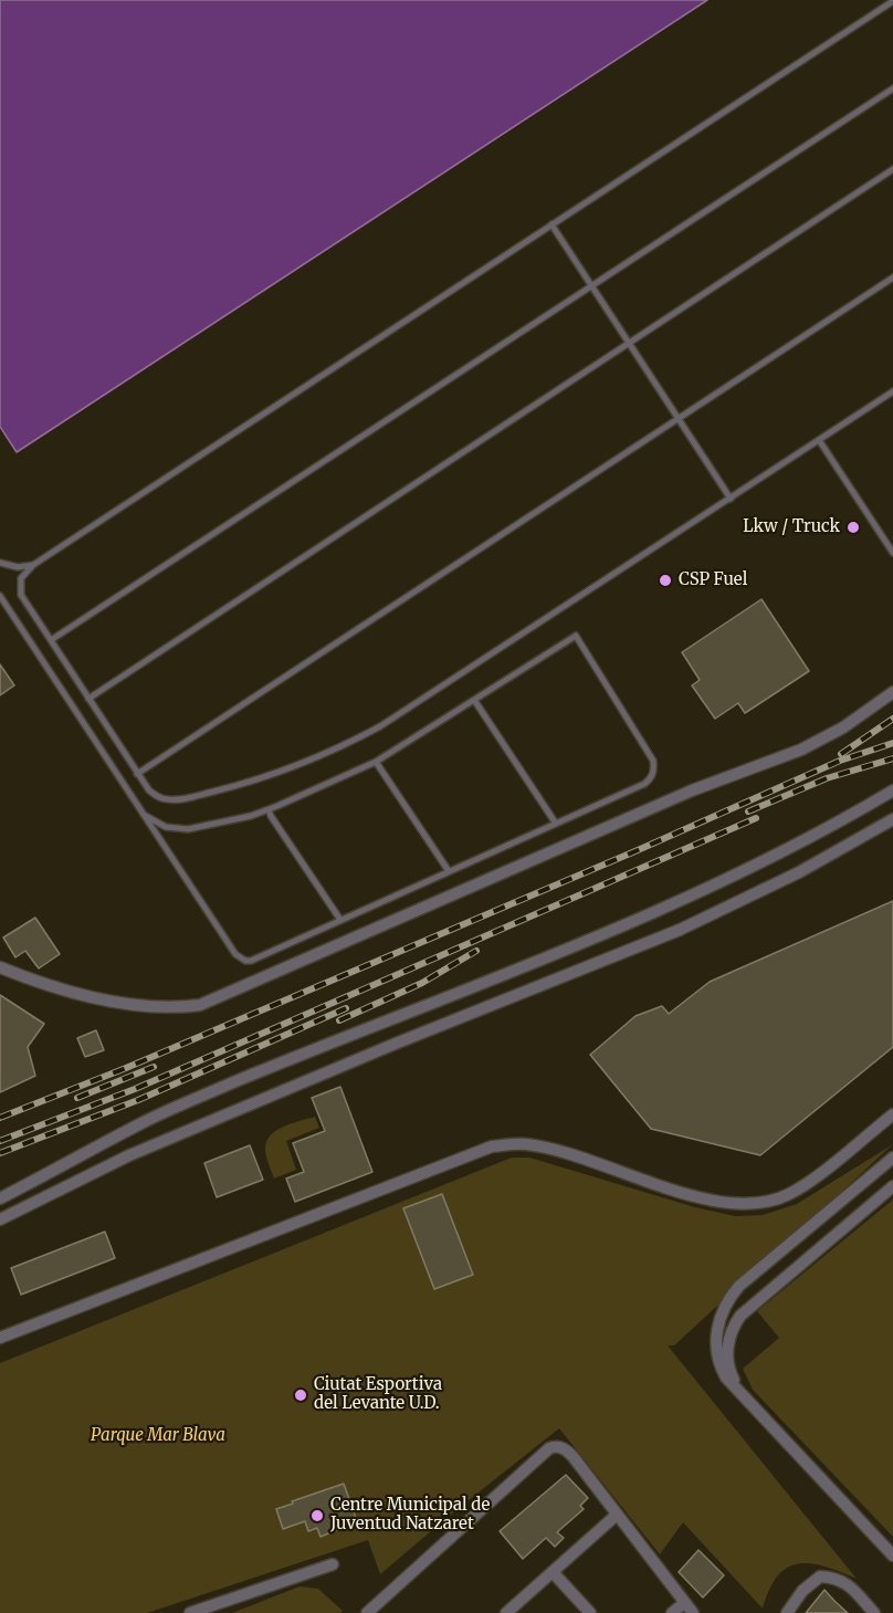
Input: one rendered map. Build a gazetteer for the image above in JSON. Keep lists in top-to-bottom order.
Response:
{
  "parks": ["Parque Mar Blava"],
  "places": [
    "Lkw / Truck",
    "CSP Fuel",
    "Ciutat Esportiva del Levante U.D.",
    "Centre Municipal de Juventud Natzaret"
  ]
}
